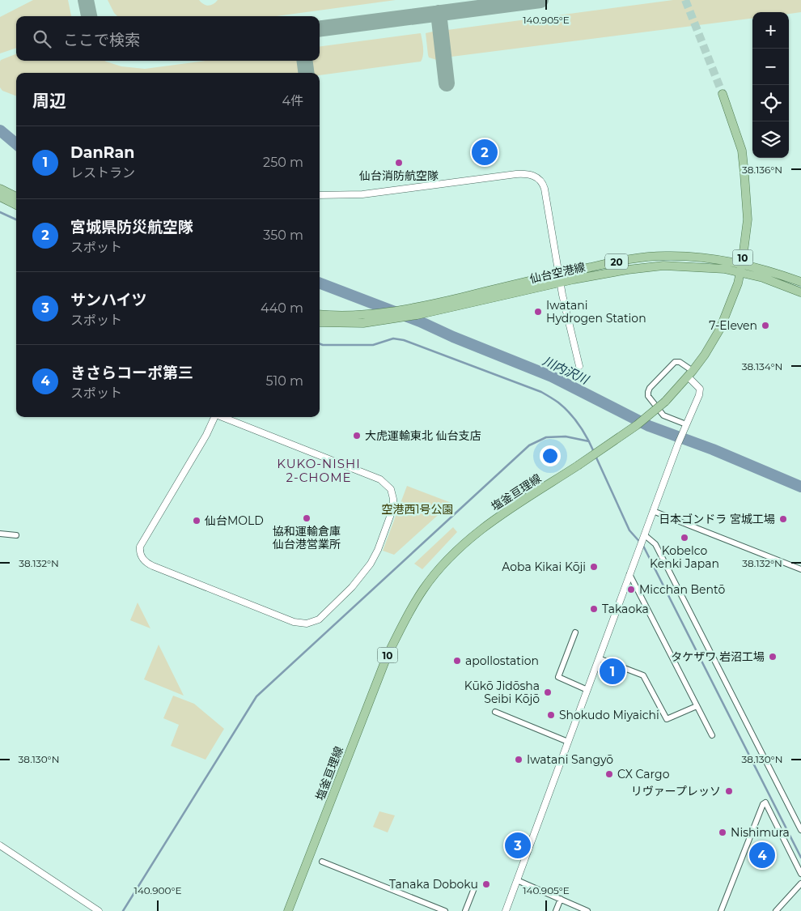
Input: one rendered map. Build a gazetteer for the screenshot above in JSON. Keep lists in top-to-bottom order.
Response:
{
  "streets": {
    "main road": [
      "10",
      "20",
      "仙台空港線",
      "塩釜亘理線"
    ]
  },
  "crossings": [
    ["仙台空港線", "塩釜亘理線"]
  ],
  "districts": ["KUKO-NISHI 2-CHOME"],
  "water": ["川内沢川"],
  "parks": ["空港西1号公園"],
  "places": [
    "仙台消防航空隊",
    "Iwatani Hydrogen Station",
    "7-Eleven",
    "大虎運輸東北 仙台支店",
    "協和運輸倉庫 仙台港営業所",
    "日本ゴンドラ 宮城工場",
    "仙台MOLD",
    "Kobelco Kenki Japan",
    "Aoba Kikai Kōji",
    "Micchan Bentō",
    "Takaoka",
    "タケザワ 岩沼工場",
    "apollostation",
    "Kūkō Jidōsha Seibi Kōjō",
    "Shokudo Miyaichi",
    "Iwatani Sangyō",
    "CX Cargo",
    "リヴァープレッソ",
    "Nishimura",
    "Tanaka Doboku"
  ],
  "page": {
    "map_buttons": ["+", "−"],
    "search": "ここで検索",
    "heading": ["周辺", "4件"],
    "list": [
      {
        "mark": "1",
        "name": "DanRan",
        "note": "レストラン",
        "value": "250 m"
      },
      {
        "mark": "2",
        "name": "宮城県防災航空隊",
        "note": "スポット",
        "value": "350 m"
      },
      {
        "mark": "3",
        "name": "サンハイツ",
        "note": "スポット",
        "value": "440 m"
      },
      {
        "mark": "4",
        "name": "きさらコーポ第三",
        "note": "スポット",
        "value": "510 m"
      }
    ],
    "pins": [
      "2",
      "1",
      "3",
      "4"
    ]
  },
  "coordinates": [
    "140.905°E",
    "38.136°N",
    "38.134°N",
    "38.132°N",
    "38.130°N",
    "140.900°E"
  ]
}
